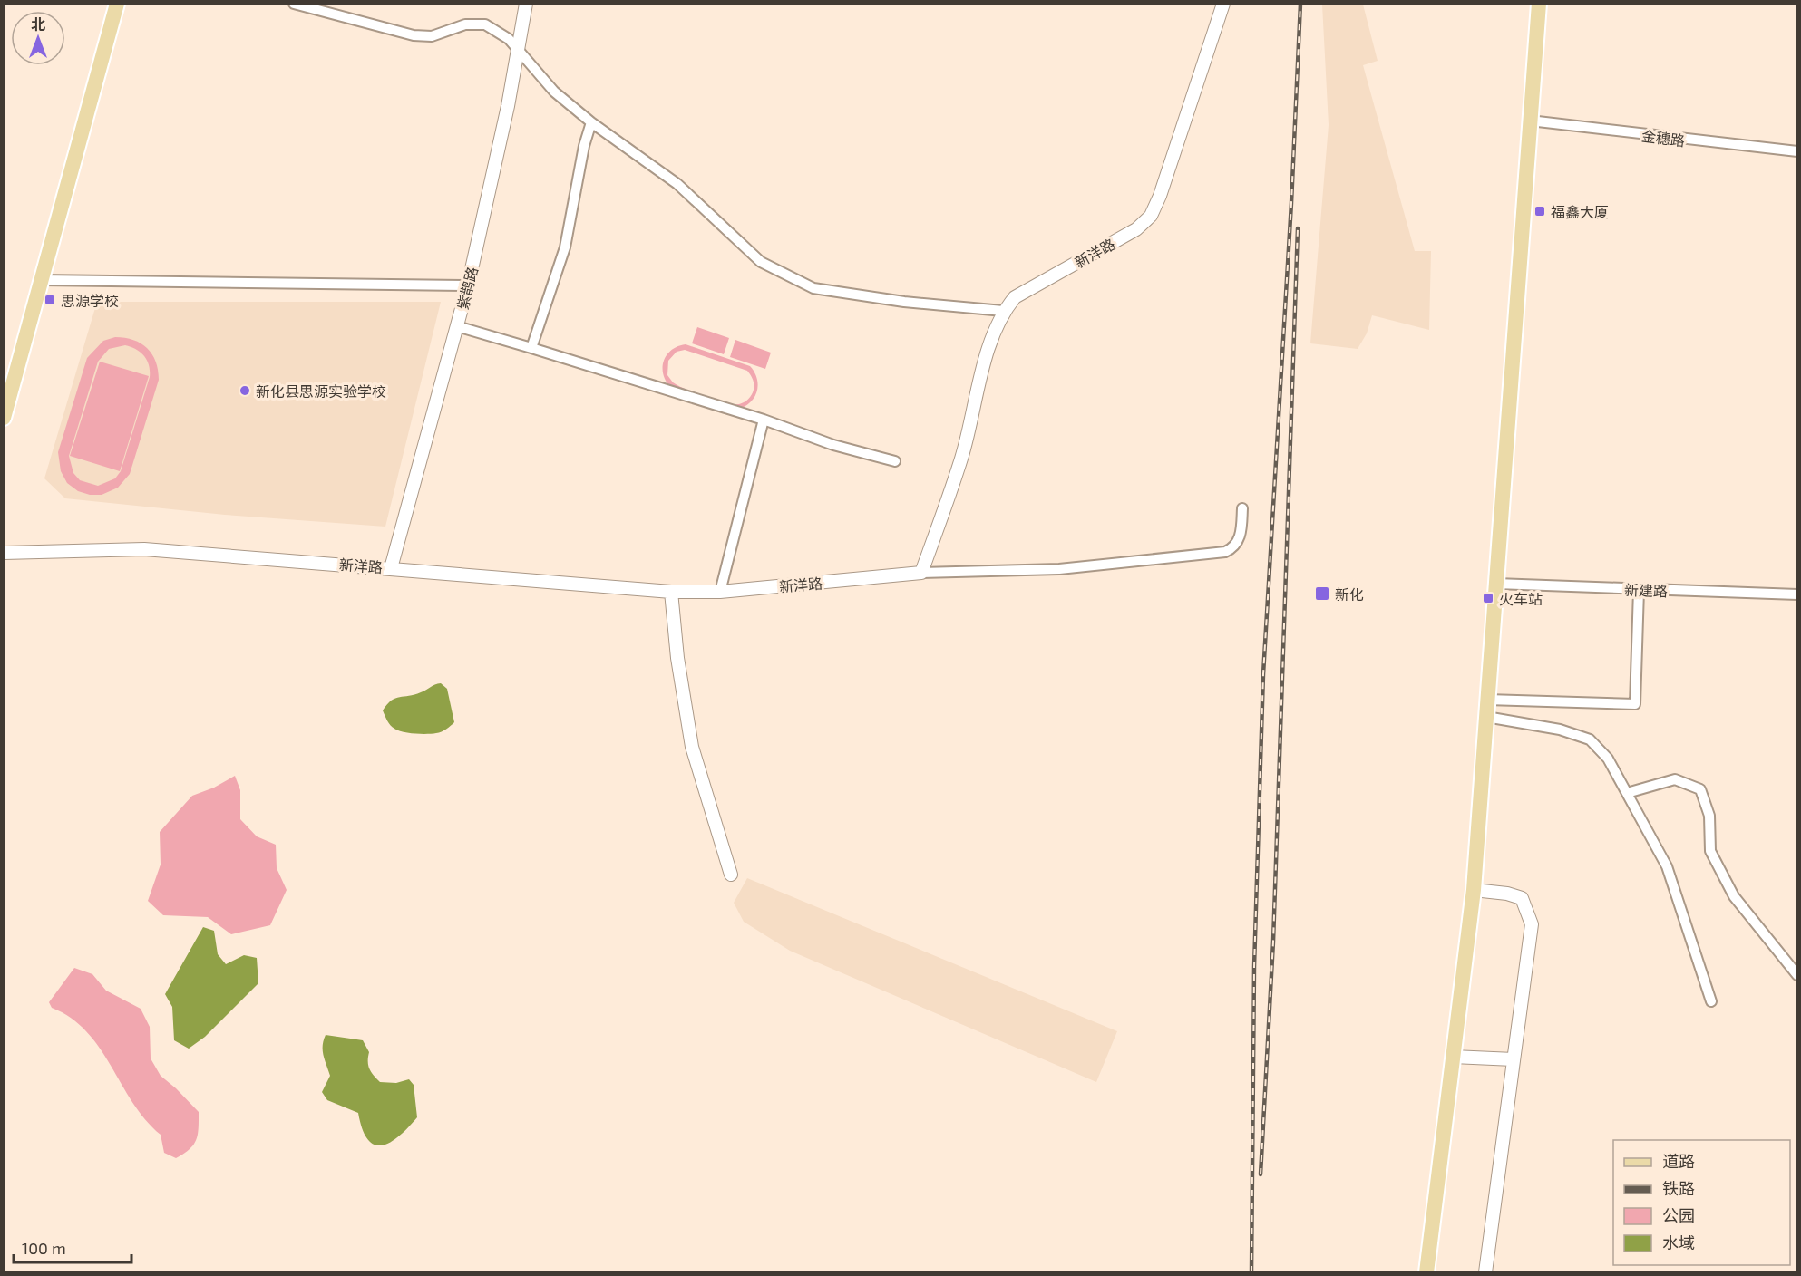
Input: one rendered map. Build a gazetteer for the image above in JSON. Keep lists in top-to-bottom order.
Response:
{
  "streets": {
    "street": [
      "金穗路",
      "新洋路",
      "紫鹊路",
      "新建路"
    ]
  },
  "crossings": [
    ["新洋路", "紫鹊路"]
  ],
  "places": {
    "transit": [
      "福鑫大厦",
      "思源学校",
      "新化",
      "火车站"
    ],
    "other": ["新化县思源实验学校"]
  },
  "legend": [
    "道路",
    "铁路",
    "公园",
    "水域"
  ],
  "scale_bar": "100 m",
  "north": "top"
}
